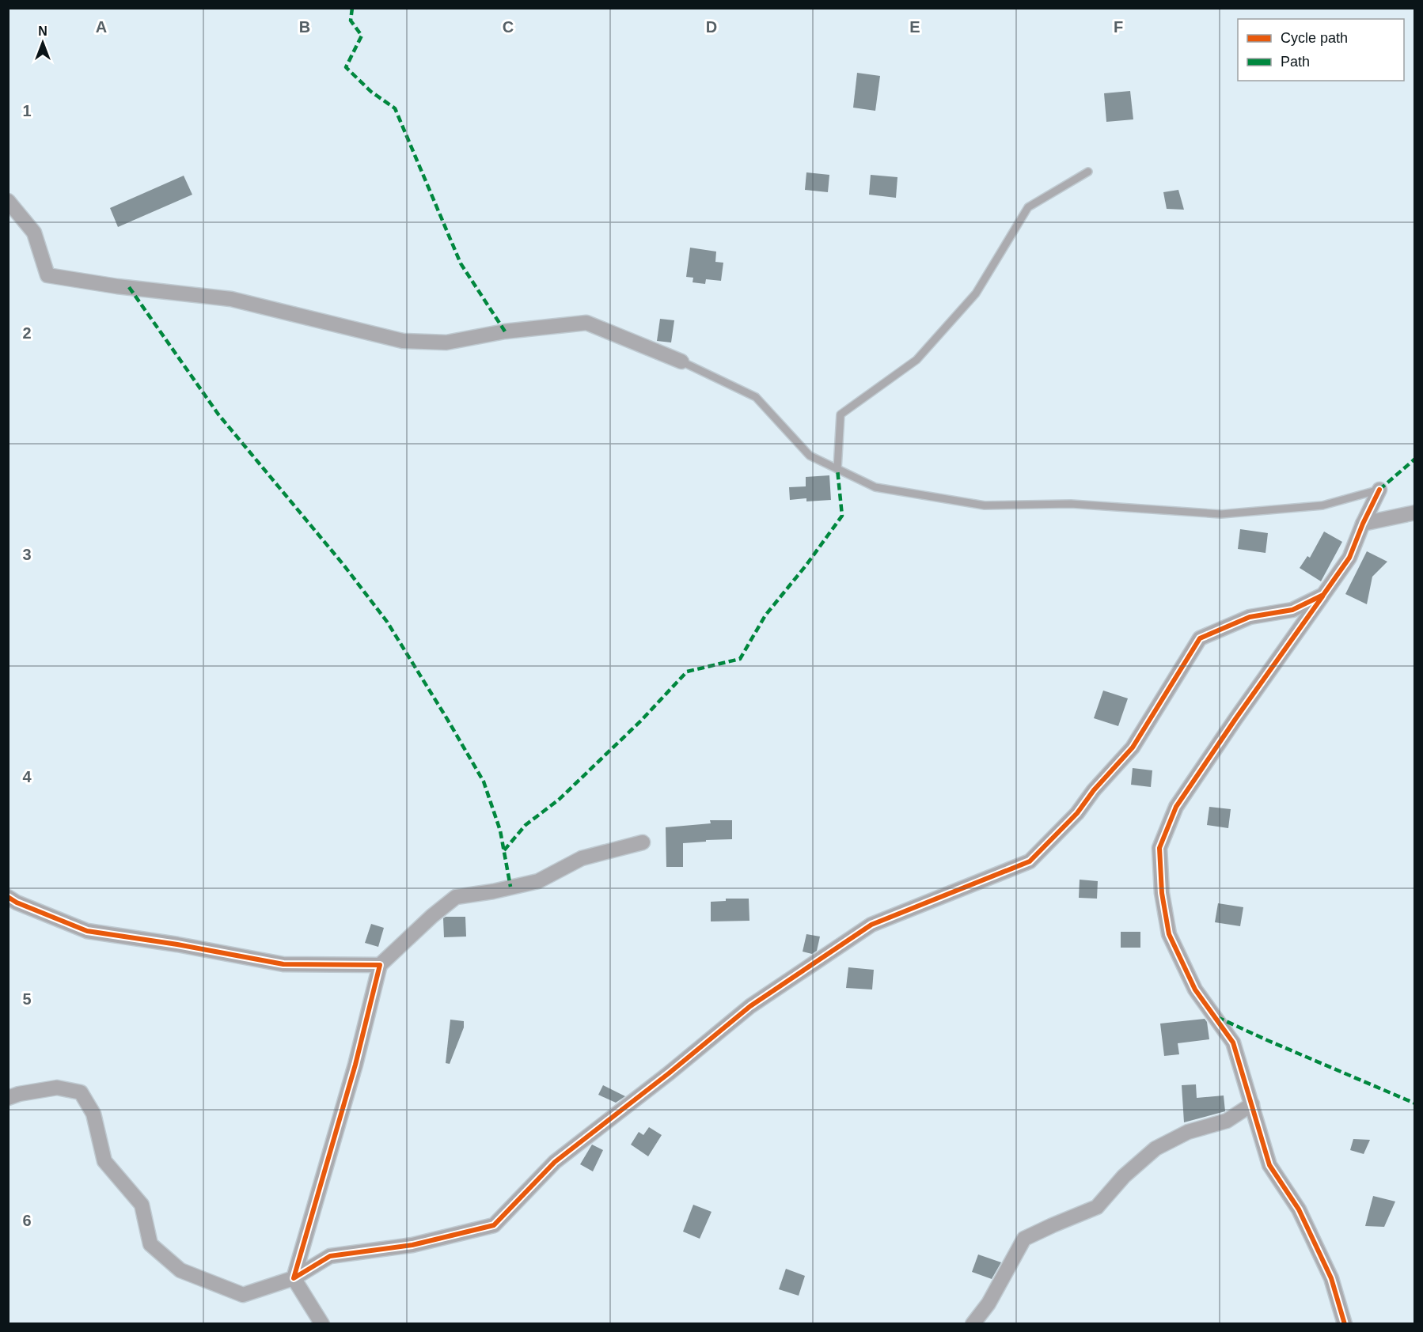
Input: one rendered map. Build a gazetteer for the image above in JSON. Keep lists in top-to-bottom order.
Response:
{
  "legend": ["Cycle path", "Path"],
  "north": "top",
  "grid": {
    "columns": [
      "A",
      "B",
      "C",
      "D",
      "E",
      "F"
    ],
    "rows": [
      "1",
      "2",
      "3",
      "4",
      "5",
      "6"
    ]
  }
}
